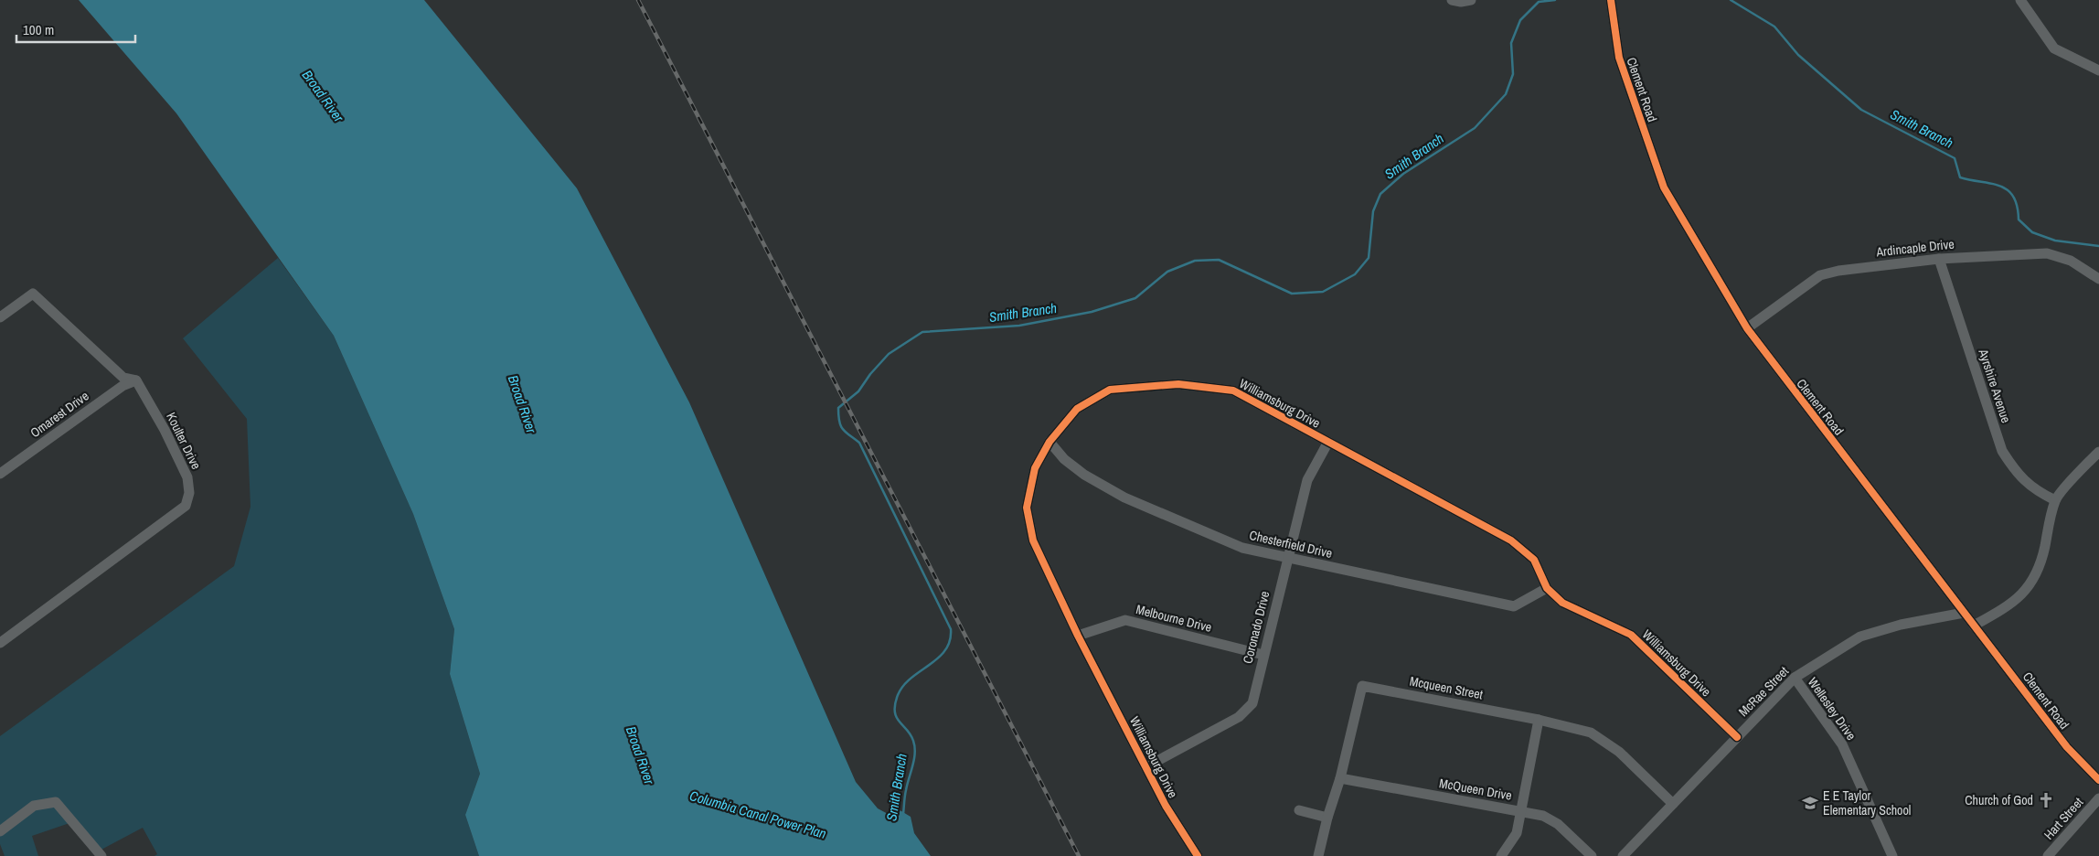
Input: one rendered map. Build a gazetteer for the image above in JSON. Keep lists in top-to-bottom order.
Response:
{
  "streets": {
    "street": [
      "Clement Road",
      "Ardincaple Drive",
      "Ayrshire Avenue",
      "Williamsburg Drive",
      "Omarest Drive",
      "Koulter Drive",
      "Chesterfield Drive",
      "Melbourne Drive",
      "Coronado Drive",
      "Mcqueen Street",
      "McRae Street",
      "Wellesley Drive",
      "McQueen Drive",
      "Hart Street"
    ]
  },
  "crossings": [
    ["Clement Road", "Ardincaple Drive"],
    ["Clement Road", "McRae Street"],
    ["Ardincaple Drive", "Ayrshire Avenue"],
    ["Williamsburg Drive", "Chesterfield Drive"],
    ["Williamsburg Drive", "Melbourne Drive"],
    ["Williamsburg Drive", "Coronado Drive"],
    ["Williamsburg Drive", "McRae Street"],
    ["Omarest Drive", "Koulter Drive"],
    ["Chesterfield Drive", "Coronado Drive"],
    ["Melbourne Drive", "Coronado Drive"],
    ["Mcqueen Street", "McRae Street"],
    ["Mcqueen Street", "McQueen Drive"],
    ["McRae Street", "Wellesley Drive"]
  ],
  "water": ["Broad River", "Smith Branch", "Columbia Canal Power Plan"],
  "places": {
    "church": ["Church of God"],
    "school or university": ["E E Taylor Elementary School"]
  },
  "scale_bar": "100 m"
}
